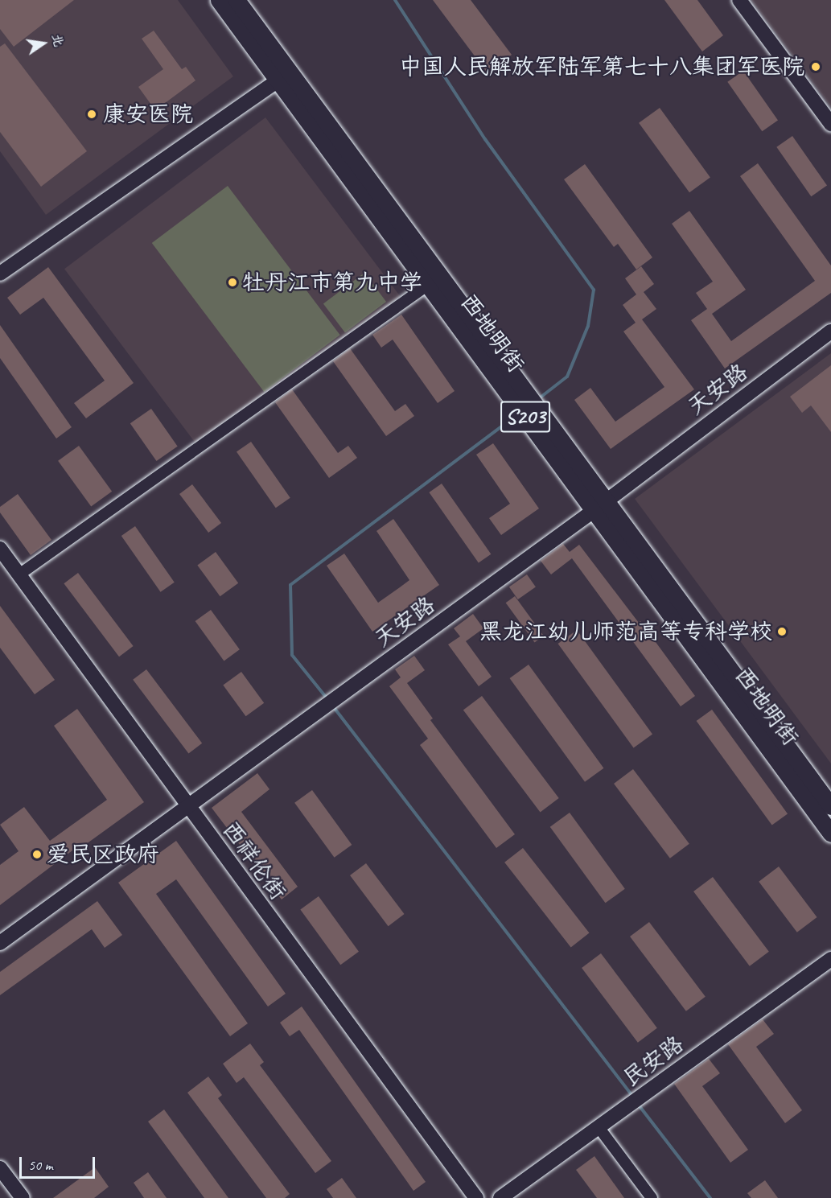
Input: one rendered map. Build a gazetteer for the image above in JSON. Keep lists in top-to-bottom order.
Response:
{
  "streets": {
    "main road": ["西地明街", "S203"],
    "street": ["天安路", "西祥伦街", "民安路"]
  },
  "crossings": [
    ["西地明街", "天安路"],
    ["天安路", "西祥伦街"]
  ],
  "places": [
    "中国人民解放军陆军第七十八集团军医院",
    "康安医院",
    "牡丹江市第九中学",
    "黑龙江幼儿师范高等专科学校",
    "爱民区政府"
  ],
  "scale_bar": "50 m",
  "north": "right"
}
